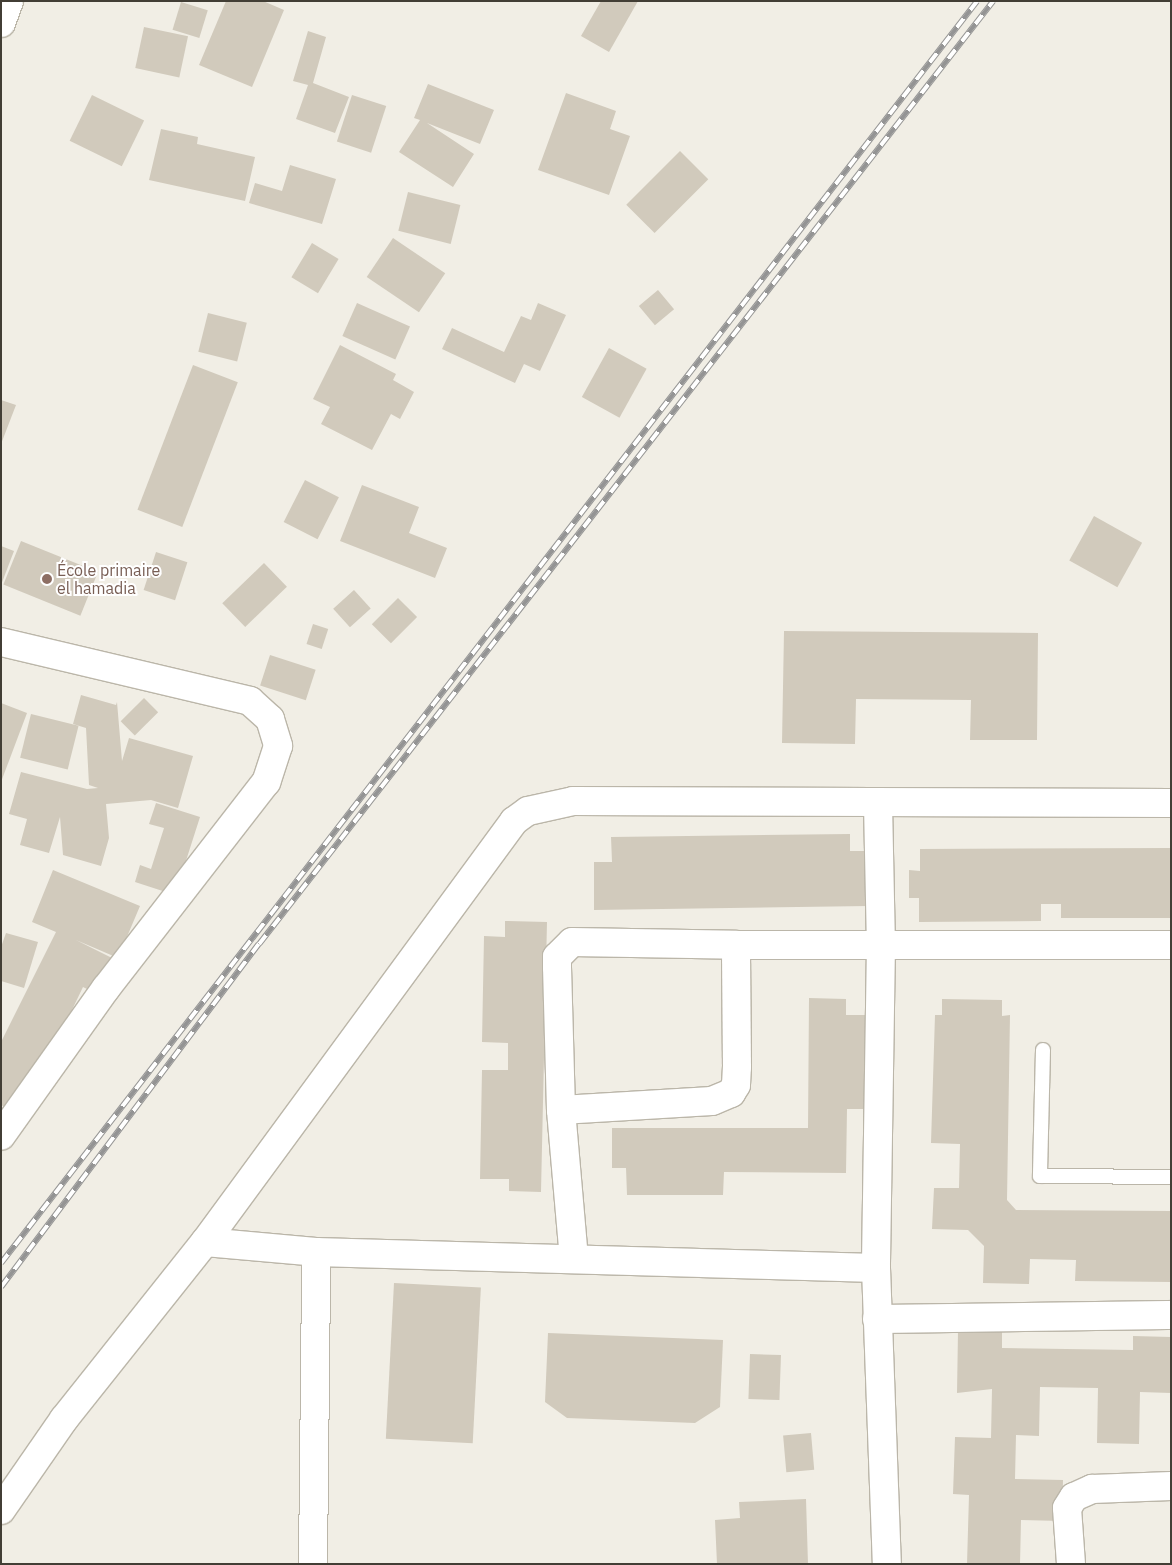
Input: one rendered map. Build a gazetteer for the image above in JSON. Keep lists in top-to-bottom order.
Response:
{
  "places": ["École primaire el hamadia"]
}
